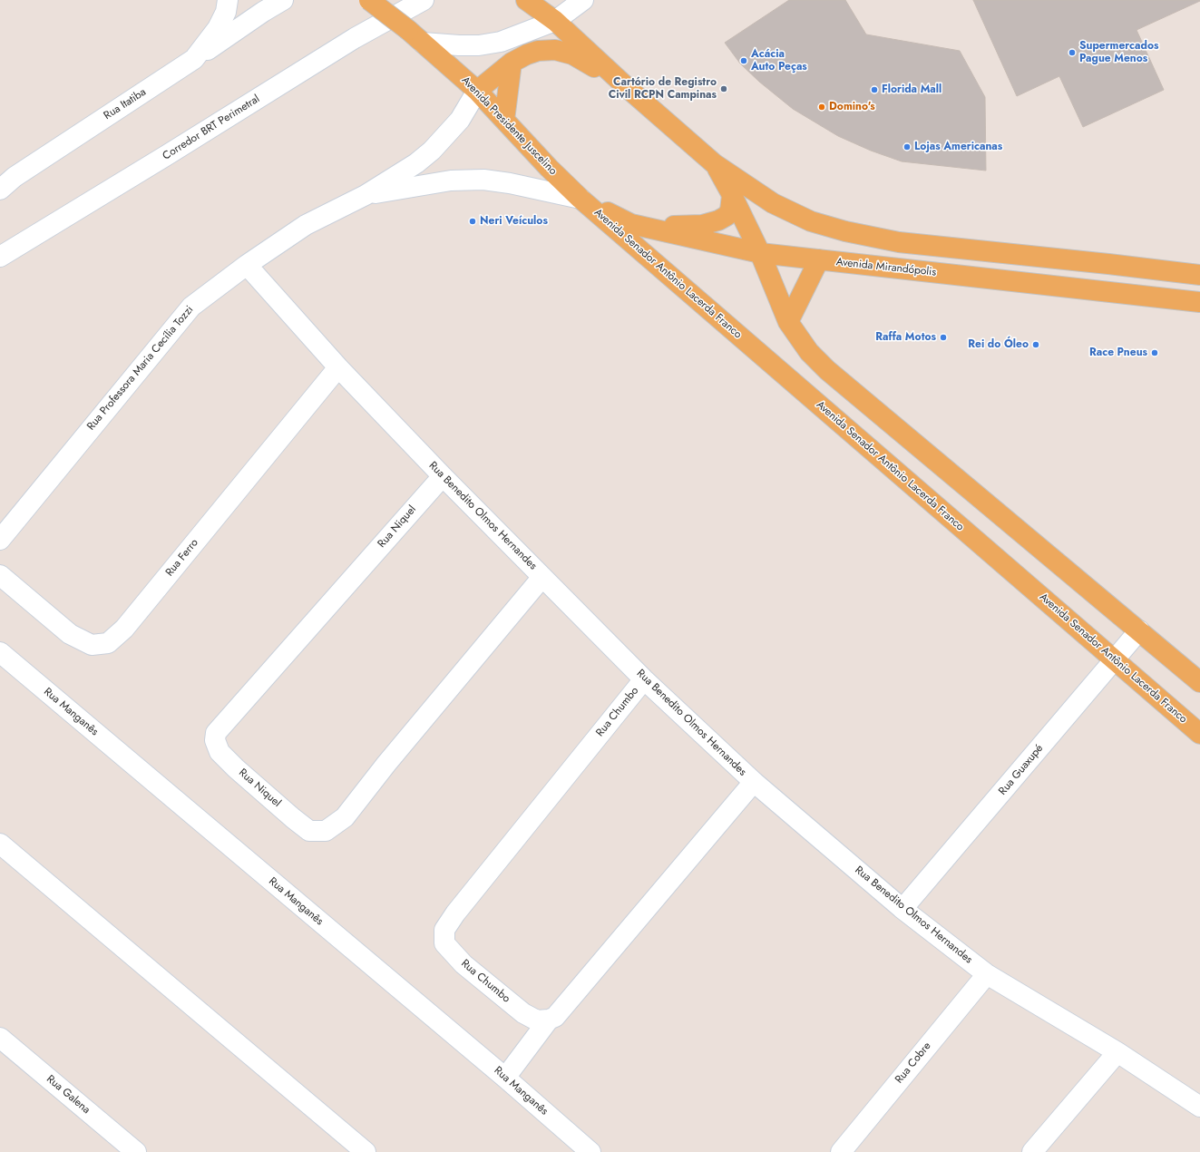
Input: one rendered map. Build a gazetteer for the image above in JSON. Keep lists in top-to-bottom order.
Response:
{
  "streets": {
    "main road": ["Avenida Presidente Juscelino", "Avenida Mirandópolis", "Avenida Senador Antônio Lacerda Franco"],
    "street": [
      "Rua Itatiba",
      "Corredor BRT Perimetral",
      "Rua Professora Maria Cecília Tozzi",
      "Rua Benedito Olmos Hernandes",
      "Rua Niquel",
      "Rua Ferro",
      "Rua Manganês",
      "Rua Chumbo",
      "Rua Guaxupé",
      "Rua Cobre",
      "Rua Galena"
    ]
  },
  "crossings": [
    ["Avenida Presidente Juscelino", "Avenida Mirandópolis"],
    ["Avenida Presidente Juscelino", "Avenida Senador Antônio Lacerda Franco"],
    ["Avenida Presidente Juscelino", "Rua Professora Maria Cecília Tozzi"],
    ["Avenida Mirandópolis", "Avenida Senador Antônio Lacerda Franco"],
    ["Avenida Mirandópolis", "Rua Professora Maria Cecília Tozzi"],
    ["Avenida Senador Antônio Lacerda Franco", "Rua Professora Maria Cecília Tozzi"],
    ["Avenida Senador Antônio Lacerda Franco", "Rua Guaxupé"],
    ["Rua Professora Maria Cecília Tozzi", "Rua Benedito Olmos Hernandes"],
    ["Rua Benedito Olmos Hernandes", "Rua Niquel"],
    ["Rua Benedito Olmos Hernandes", "Rua Ferro"],
    ["Rua Benedito Olmos Hernandes", "Rua Chumbo"],
    ["Rua Benedito Olmos Hernandes", "Rua Guaxupé"],
    ["Rua Benedito Olmos Hernandes", "Rua Cobre"]
  ],
  "places": [
    "Supermercados Pague Menos",
    "Acácia Auto Peças",
    "Cartório de Registro Civil RCPN Campinas",
    "Florida Mall",
    "Domino's",
    "Lojas Americanas",
    "Neri Veículos",
    "Raffa Motos",
    "Rei do Óleo",
    "Race Pneus"
  ]
}
